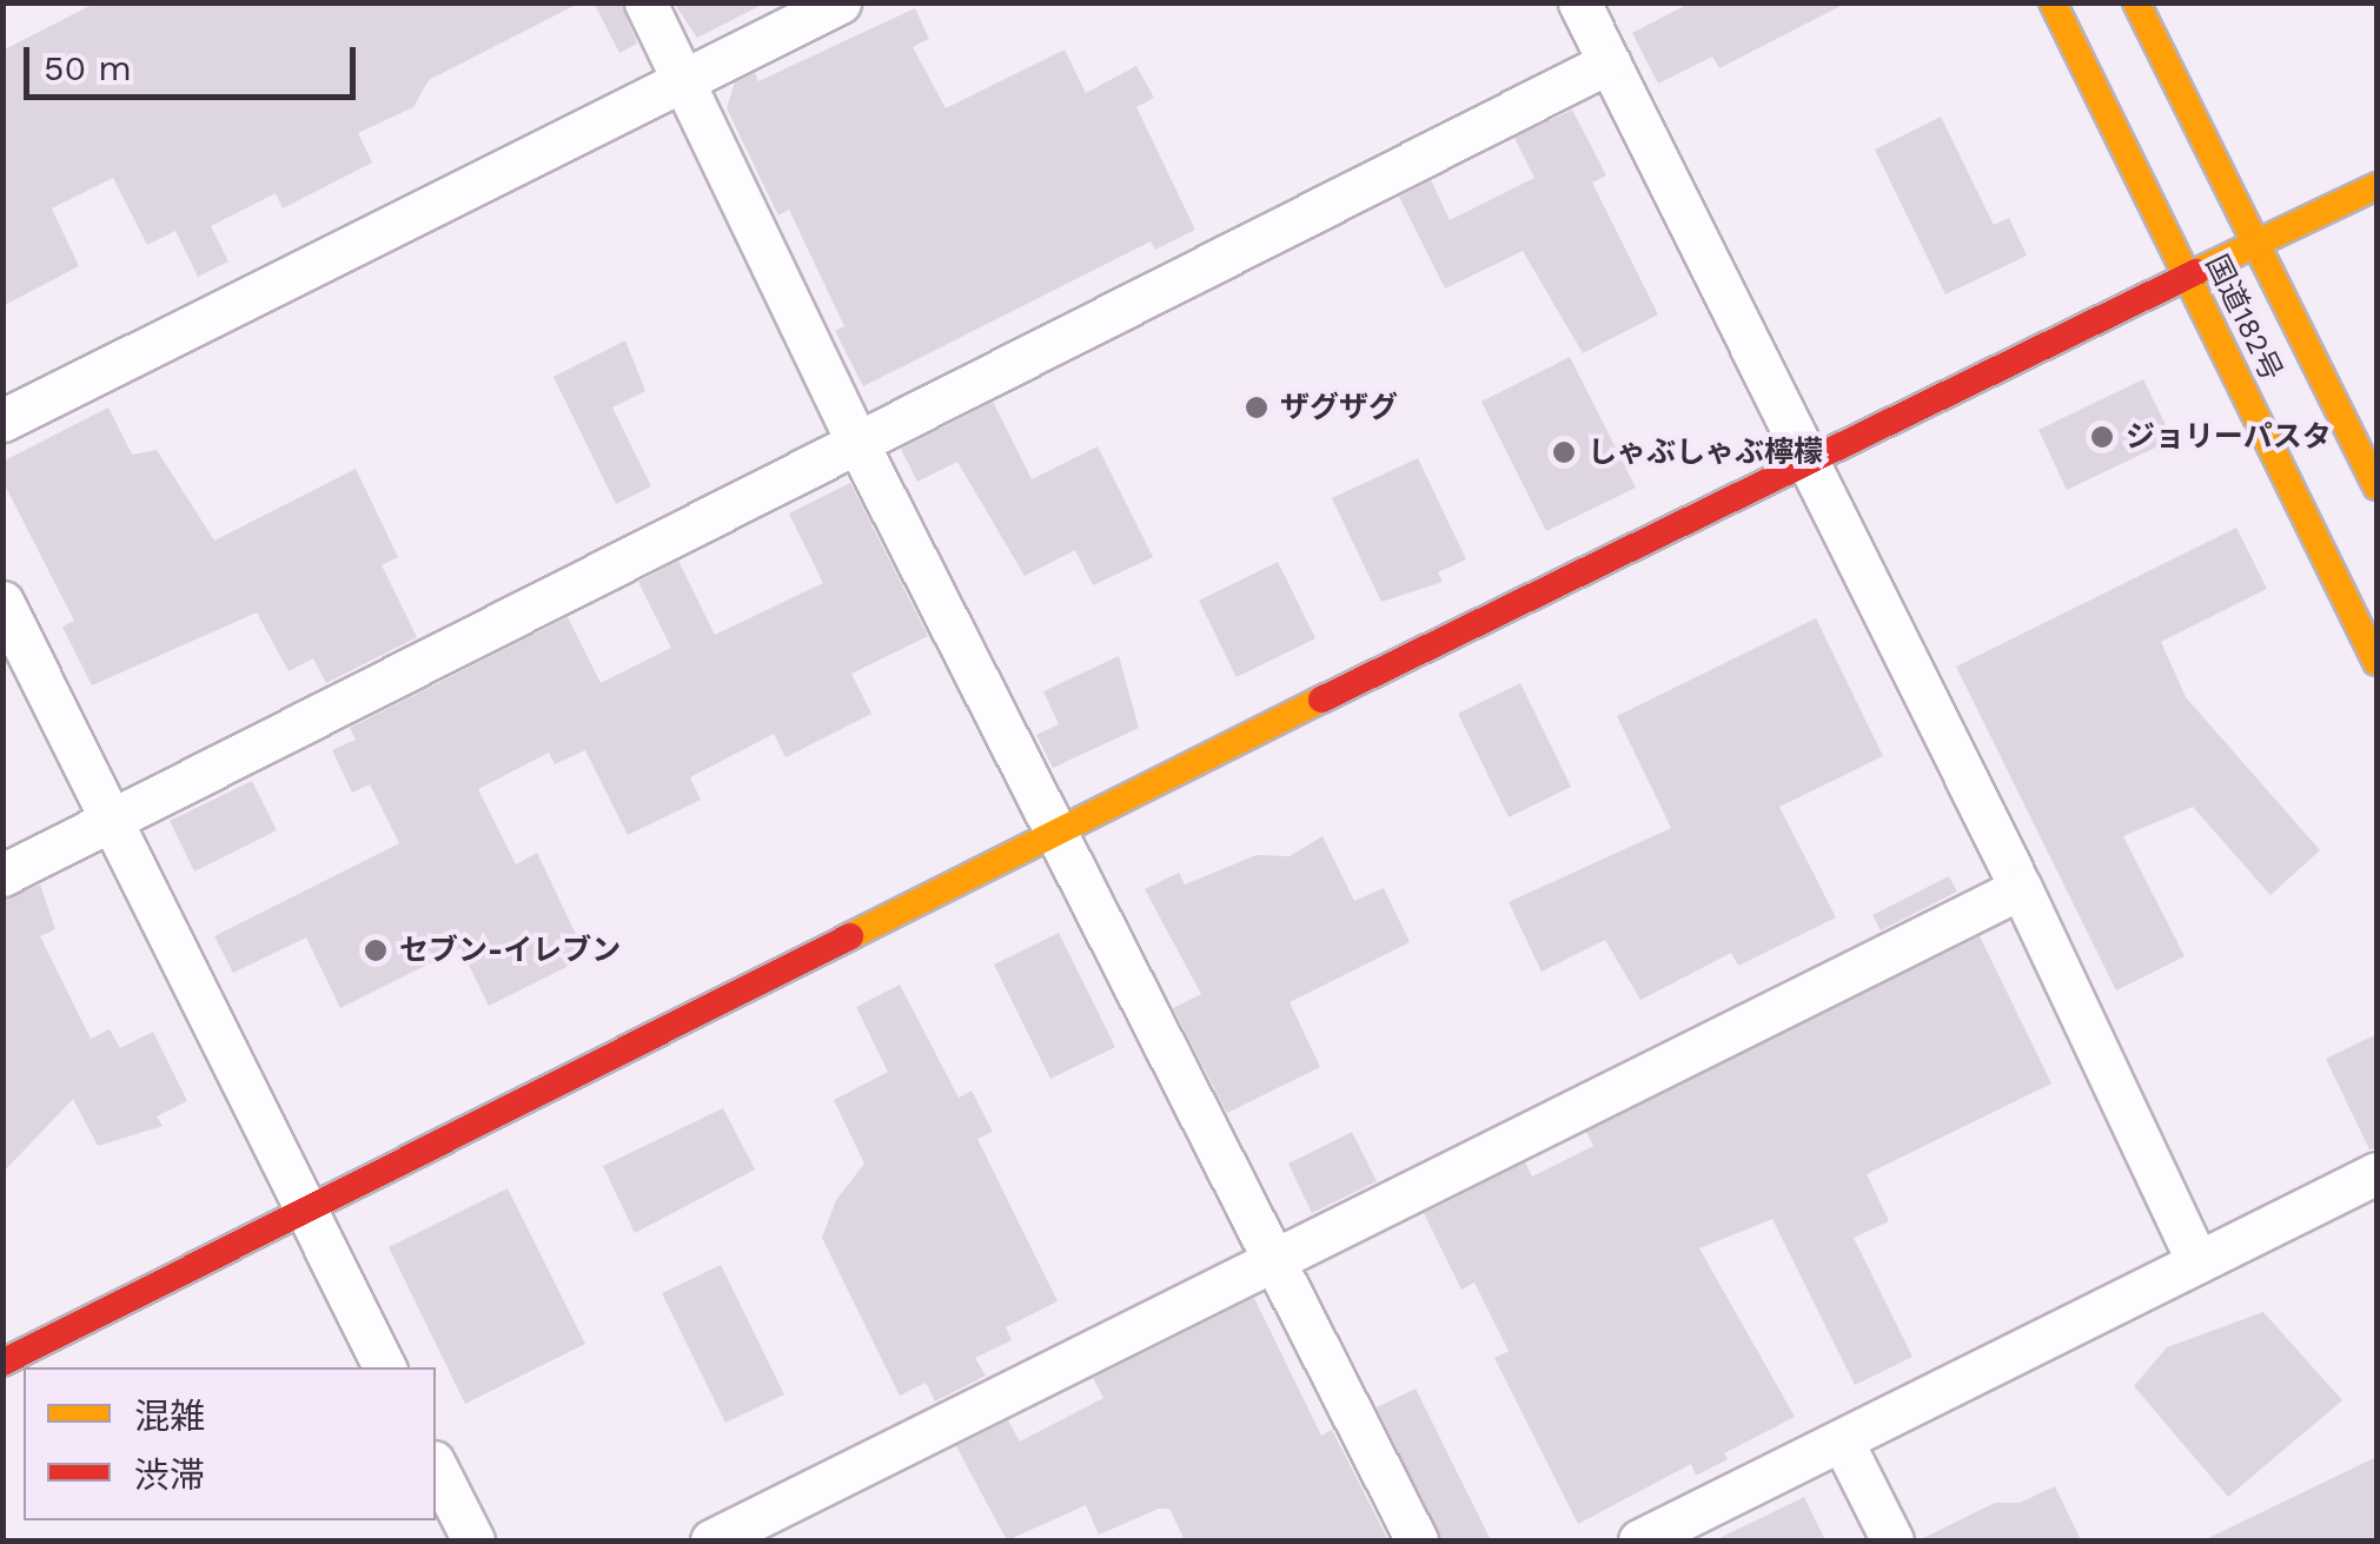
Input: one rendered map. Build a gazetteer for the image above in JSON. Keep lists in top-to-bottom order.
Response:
{
  "streets": {
    "main road": ["国道182号"]
  },
  "places": [
    "ザグザグ",
    "ジョリーパスタ",
    "しゃぶしゃぶ檸檬",
    "セブン-イレブン"
  ],
  "legend": ["混雑", "渋滞"],
  "scale_bar": "50 m"
}
